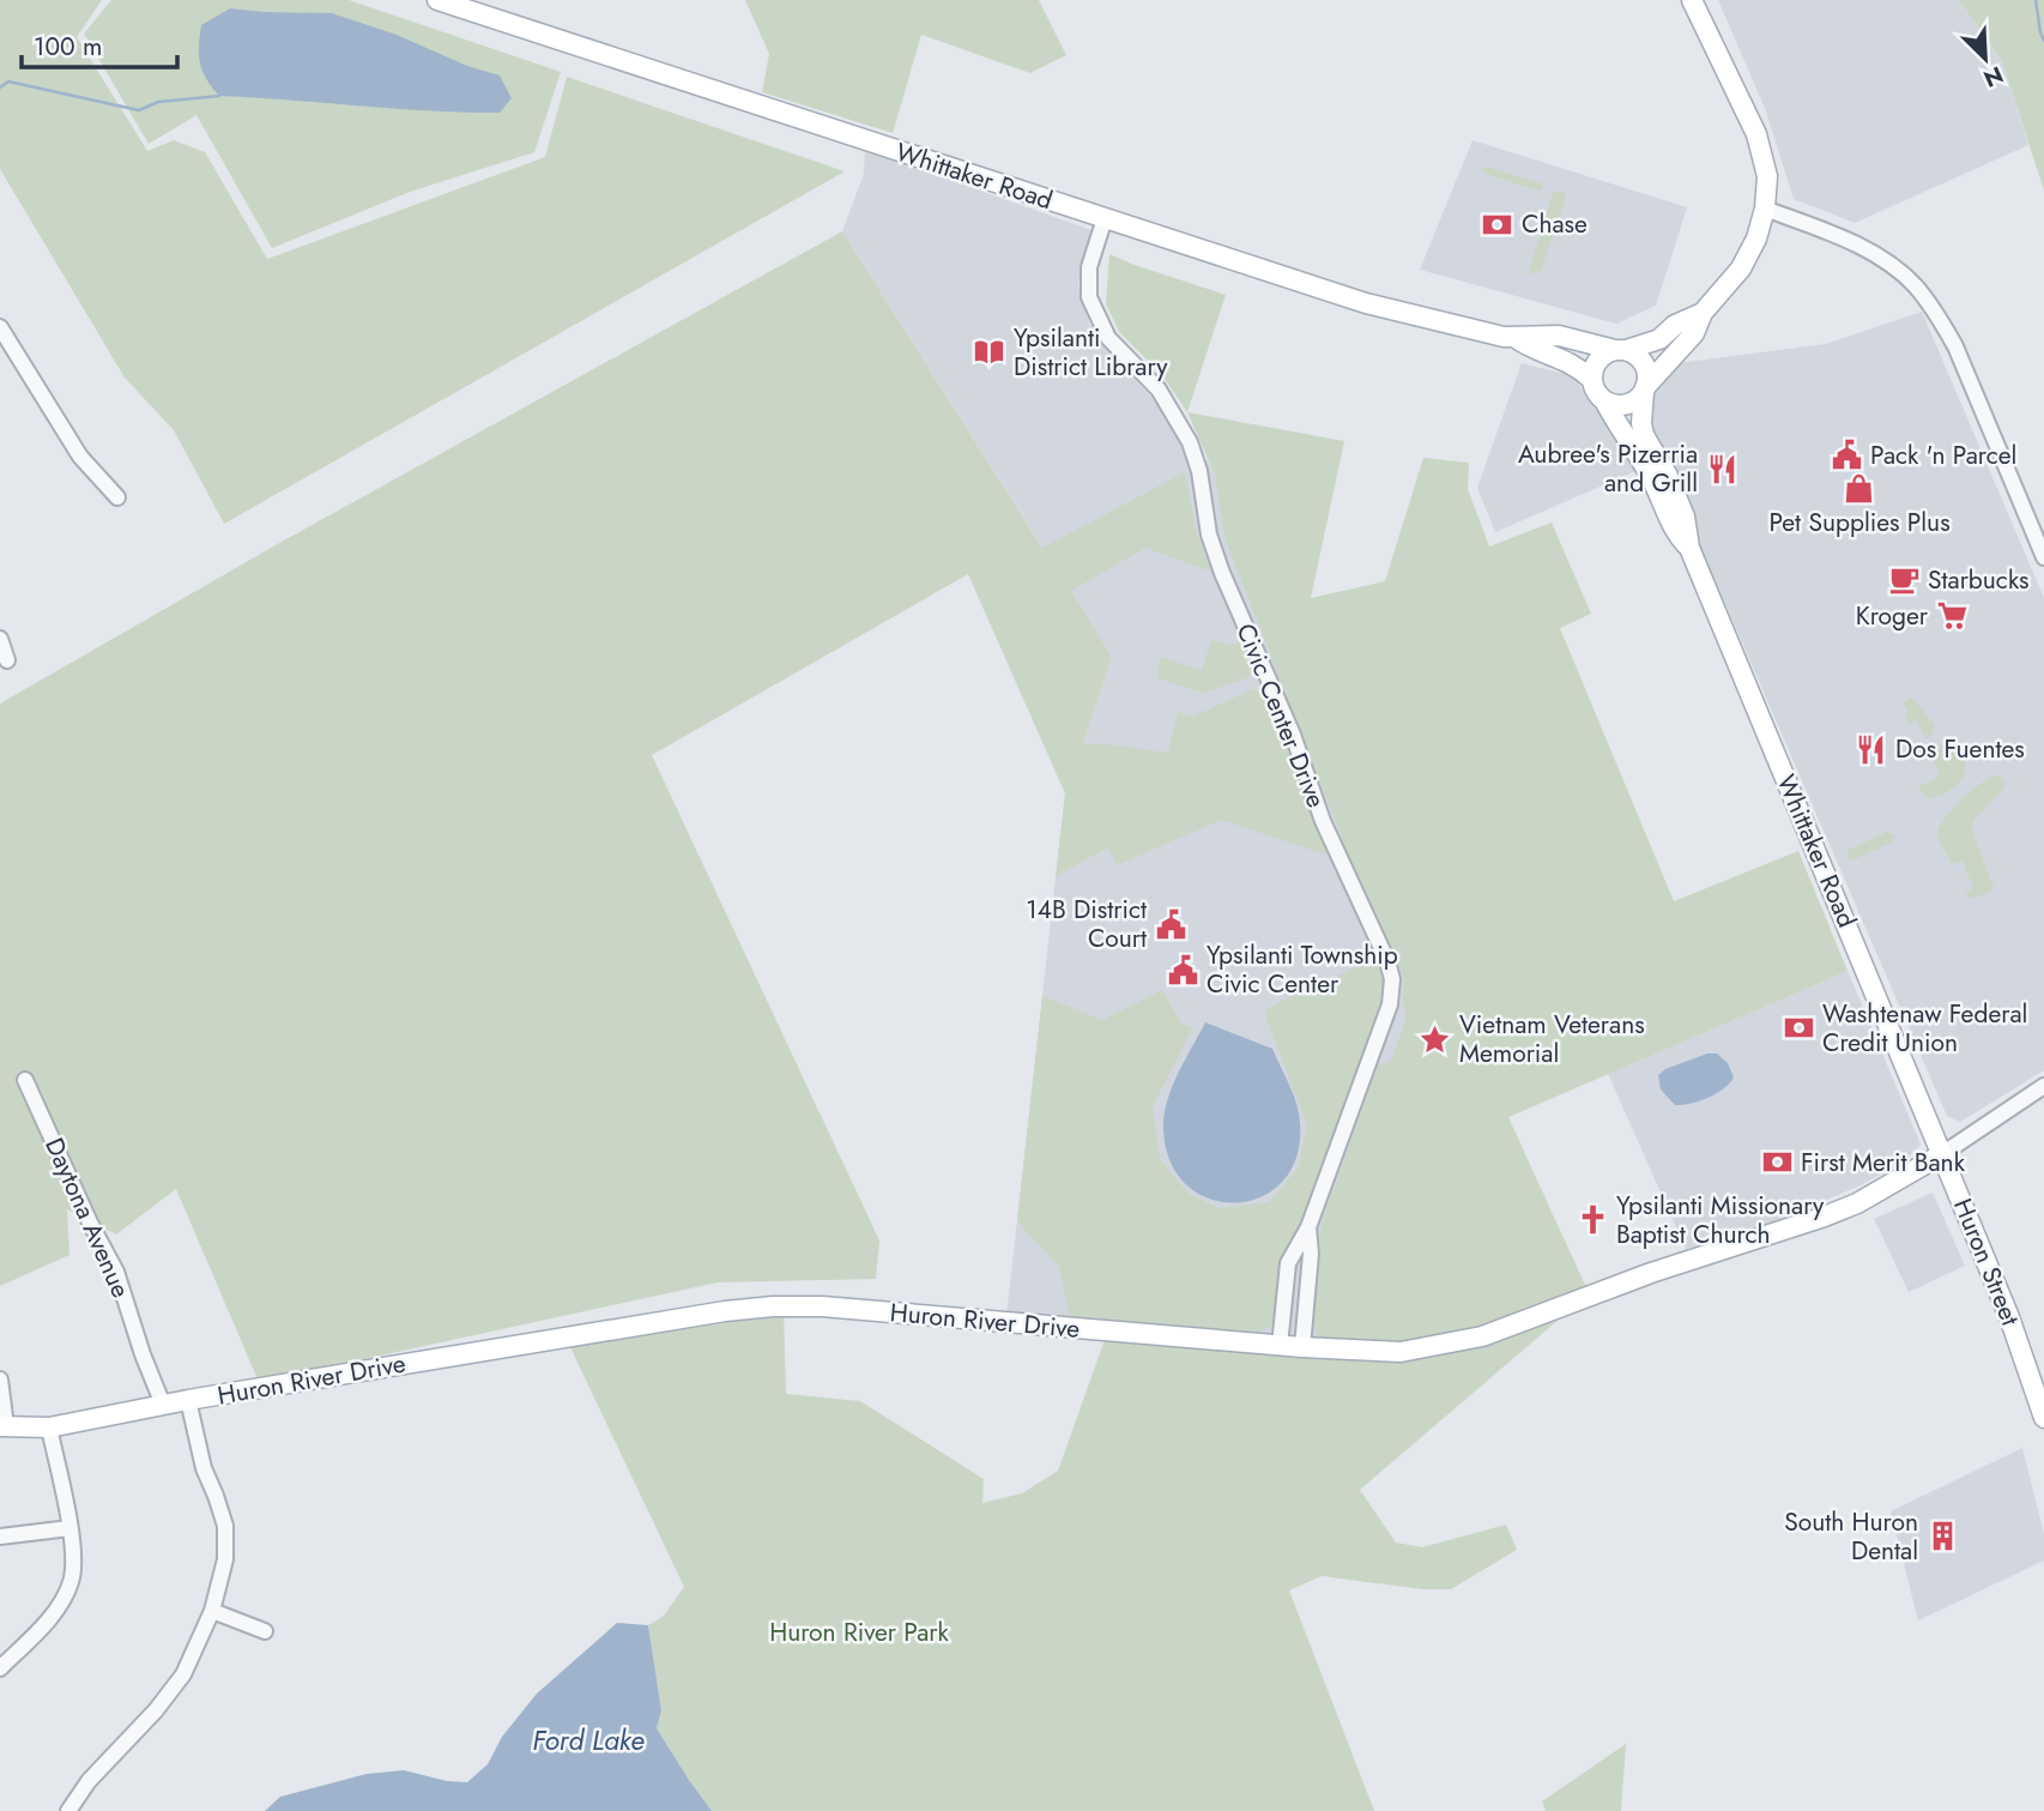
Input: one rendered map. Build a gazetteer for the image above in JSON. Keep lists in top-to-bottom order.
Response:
{
  "streets": {
    "main road": ["Whittaker Road", "Huron Street", "Huron River Drive"],
    "street": ["Civic Center Drive", "Daytona Avenue"]
  },
  "crossings": [
    ["Whittaker Road", "Civic Center Drive"],
    ["Whittaker Road", "Huron Street"],
    ["Whittaker Road", "Huron River Drive"],
    ["Civic Center Drive", "Huron River Drive"],
    ["Daytona Avenue", "Huron River Drive"],
    ["Huron Street", "Huron River Drive"]
  ],
  "water": ["Ford Lake"],
  "parks": ["Huron River Park"],
  "places": {
    "bank": ["Chase", "Washtenaw Federal Credit Union", "First Merit Bank"],
    "library": ["Ypsilanti District Library"],
    "public building": ["Pack 'n Parcel", "14B District Court", "Ypsilanti Township Civic Center"],
    "restaurant": ["Aubree's Pizerria and Grill", "Dos Fuentes"],
    "shop": ["Pet Supplies Plus"],
    "cafe": ["Starbucks"],
    "supermarket": ["Kroger"],
    "place": ["Vietnam Veterans Memorial"],
    "church": ["Ypsilanti Missionary Baptist Church"],
    "building": ["South Huron Dental"]
  },
  "scale_bar": "100 m",
  "north": "bottom right"
}
